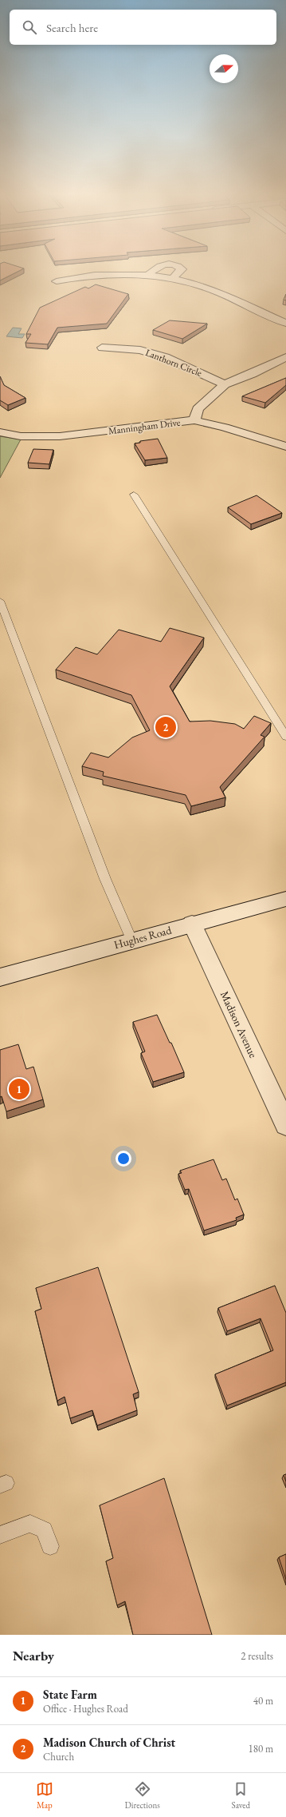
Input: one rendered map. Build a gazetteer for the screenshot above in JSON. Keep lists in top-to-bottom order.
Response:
{
  "streets": {
    "street": [
      "Lanthorn Circle",
      "Manningham Drive",
      "Hughes Road",
      "Madison Avenue"
    ]
  },
  "crossings": [
    ["Hughes Road", "Madison Avenue"]
  ],
  "north": "right",
  "page": {
    "search": "Search here",
    "pins": ["2", "1"],
    "heading": ["Nearby", "2 results"],
    "list": [
      {
        "mark": "1",
        "name": "State Farm",
        "note": "Office · Hughes Road",
        "value": "40 m"
      },
      {
        "mark": "2",
        "name": "Madison Church of Christ",
        "note": "Church",
        "value": "180 m"
      }
    ],
    "nav": ["Map", "Directions", "Saved"]
  }
}
